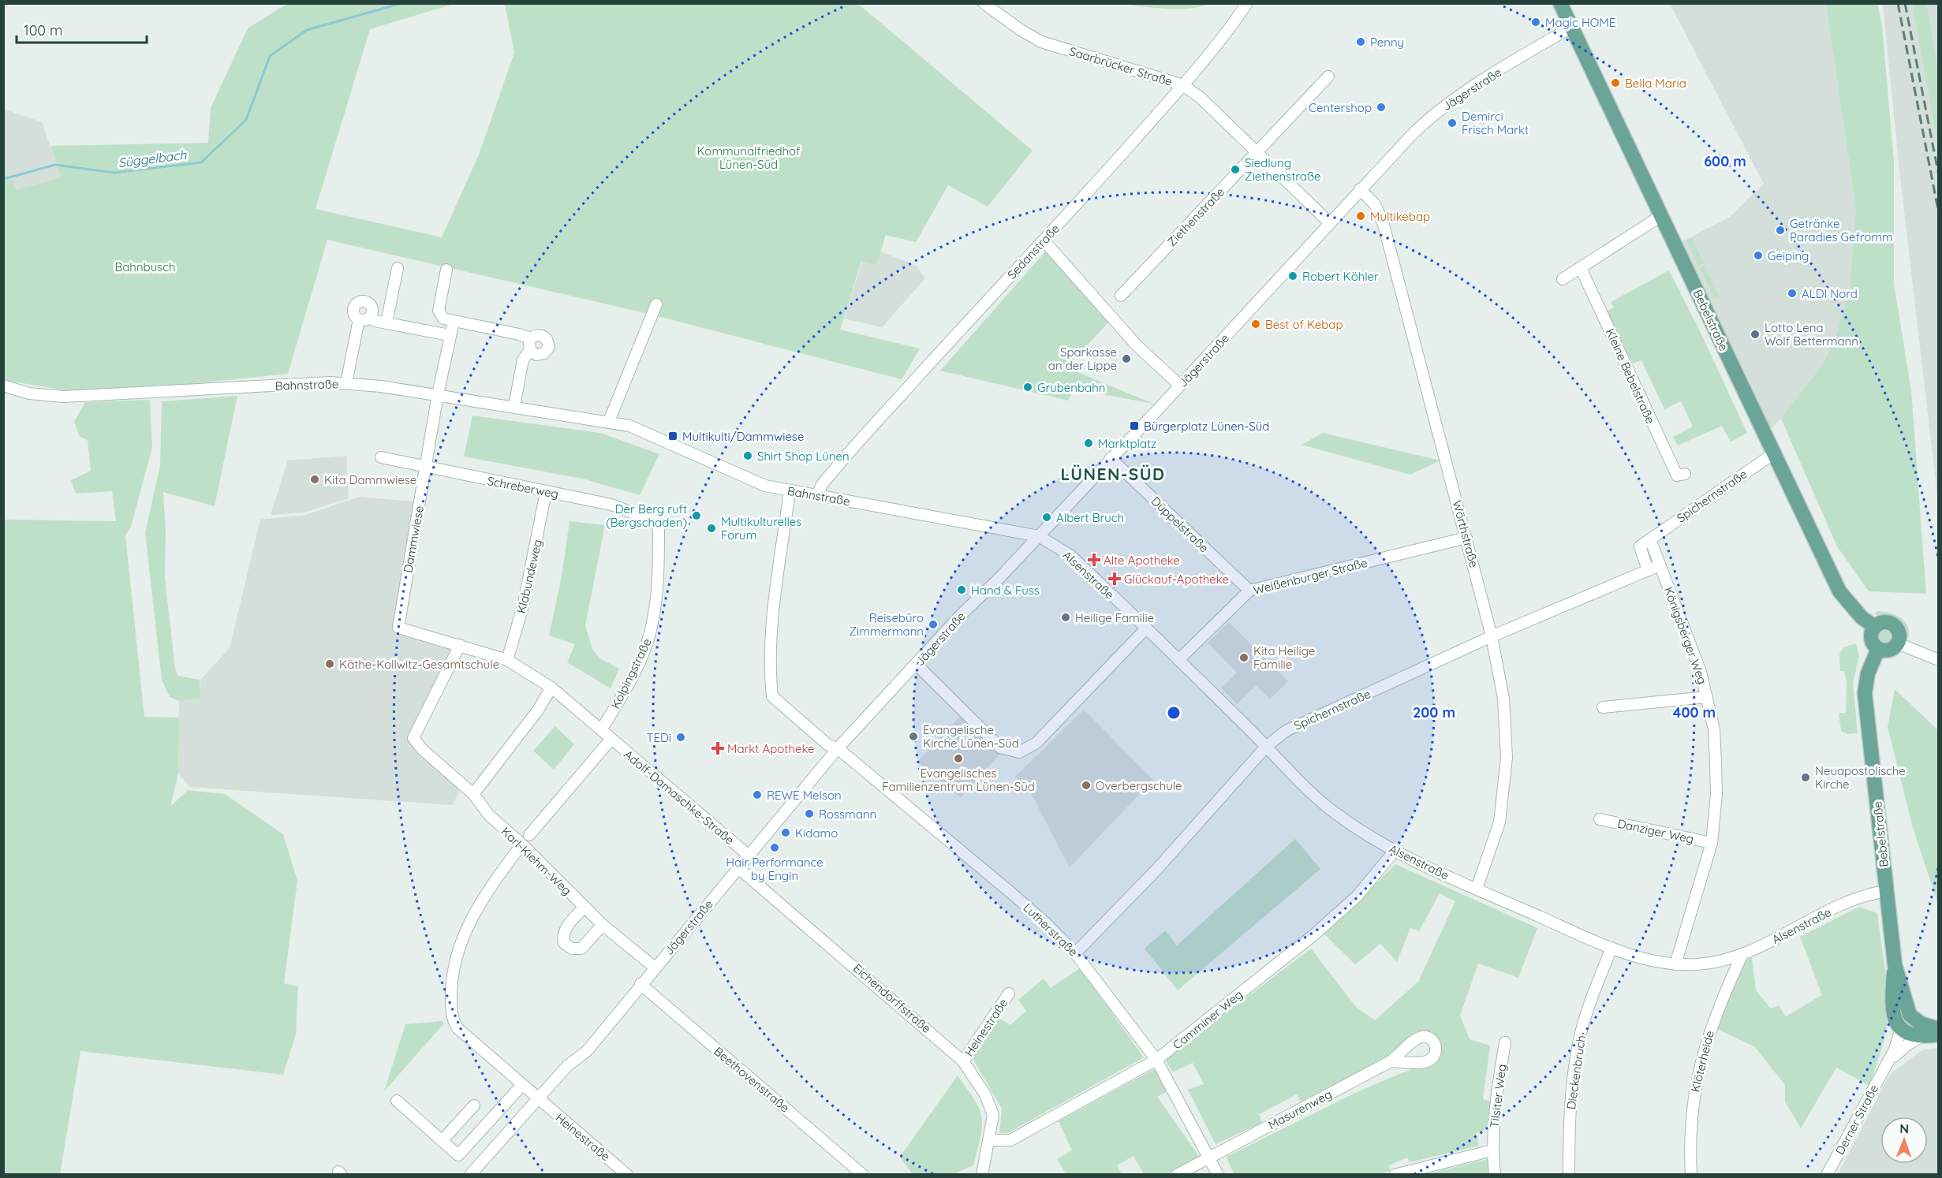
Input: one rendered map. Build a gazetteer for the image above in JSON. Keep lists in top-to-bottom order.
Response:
{
  "streets": {
    "main road": ["Bebelstraße"],
    "street": [
      "Saarbrücker Straße",
      "Jägerstraße",
      "Ziethenstraße",
      "Sedanstraße",
      "Kleine Bebelstraße",
      "Bahnstraße",
      "Schreberweg",
      "Spichernstraße",
      "Düppelstraße",
      "Wörthstraße",
      "Dammwiese",
      "Alsenstraße",
      "Klabundeweg",
      "Weißenburger Straße",
      "Königsberger Weg",
      "Kolpingstraße",
      "Adolf-Damaschke-Straße",
      "Danziger Weg",
      "Karl-Kiehm-Weg",
      "Lutherstraße",
      "Eichendorffstraße",
      "Camminer Weg",
      "Heinestraße",
      "Klöterheide",
      "Dieckenbruch",
      "Beethovenstraße",
      "Tilsiter Weg",
      "Masurenweg",
      "Derner Straße"
    ]
  },
  "crossings": [
    ["Saarbrücker Straße", "Jägerstraße"],
    ["Saarbrücker Straße", "Ziethenstraße"],
    ["Saarbrücker Straße", "Sedanstraße"],
    ["Jägerstraße", "Bebelstraße"],
    ["Jägerstraße", "Bahnstraße"],
    ["Jägerstraße", "Düppelstraße"],
    ["Jägerstraße", "Wörthstraße"],
    ["Jägerstraße", "Alsenstraße"],
    ["Jägerstraße", "Adolf-Damaschke-Straße"],
    ["Jägerstraße", "Karl-Kiehm-Weg"],
    ["Jägerstraße", "Lutherstraße"],
    ["Jägerstraße", "Eichendorffstraße"],
    ["Jägerstraße", "Heinestraße"],
    ["Jägerstraße", "Beethovenstraße"],
    ["Sedanstraße", "Bahnstraße"],
    ["Bebelstraße", "Spichernstraße"],
    ["Bebelstraße", "Alsenstraße"],
    ["Bebelstraße", "Derner Straße"],
    ["Bahnstraße", "Dammwiese"],
    ["Bahnstraße", "Alsenstraße"],
    ["Bahnstraße", "Lutherstraße"],
    ["Schreberweg", "Dammwiese"],
    ["Schreberweg", "Klabundeweg"],
    ["Schreberweg", "Kolpingstraße"],
    ["Spichernstraße", "Wörthstraße"],
    ["Spichernstraße", "Alsenstraße"],
    ["Spichernstraße", "Königsberger Weg"],
    ["Spichernstraße", "Lutherstraße"],
    ["Düppelstraße", "Weißenburger Straße"],
    ["Wörthstraße", "Alsenstraße"],
    ["Wörthstraße", "Weißenburger Straße"],
    ["Dammwiese", "Adolf-Damaschke-Straße"],
    ["Alsenstraße", "Weißenburger Straße"],
    ["Alsenstraße", "Königsberger Weg"],
    ["Alsenstraße", "Camminer Weg"],
    ["Alsenstraße", "Klöterheide"],
    ["Alsenstraße", "Dieckenbruch"],
    ["Klabundeweg", "Adolf-Damaschke-Straße"],
    ["Königsberger Weg", "Danziger Weg"],
    ["Kolpingstraße", "Adolf-Damaschke-Straße"],
    ["Lutherstraße", "Camminer Weg"],
    ["Lutherstraße", "Masurenweg"],
    ["Eichendorffstraße", "Camminer Weg"],
    ["Eichendorffstraße", "Heinestraße"]
  ],
  "districts": ["LÜNEN-SÜD"],
  "water": ["Süggelbach"],
  "parks": ["Kommunalfriedhof Lünen-Süd", "Bahnbusch"],
  "places": {
    "other": [
      "Magic HOME",
      "Penny",
      "Bella Maria",
      "Centershop",
      "Demirci Frisch Markt",
      "Siedlung Ziethenstraße",
      "Multikebap",
      "Getränke Paradies Gefromm",
      "Geiping",
      "Robert Köhler",
      "ALDI Nord",
      "Best of Kebap",
      "Lotto Lena Wolf Bettermann",
      "Sparkasse an der Lippe",
      "Grubenbahn",
      "Marktplatz",
      "Shirt Shop Lünen",
      "Kita Dammwiese",
      "Der Berg ruft (Bergschaden)",
      "Albert Bruch",
      "Multikulturelles Forum",
      "Hand & Fuss",
      "Heilige Familie",
      "Reisebüro Zimmermann",
      "Kita Heilige Familie",
      "Käthe-Kollwitz-Gesamtschule",
      "Evangelische Kirche Lünen-Süd",
      "TEDi",
      "Evangelisches Familienzentrum Lünen-Süd",
      "Neuapostolische Kirche",
      "Overbergschule",
      "REWE Melson",
      "Rossmann",
      "Kidamo",
      "Hair Performance by Engin"
    ],
    "transit": ["Bürgerplatz Lünen-Süd", "Multikulti/Dammwiese"],
    "health": ["Alte Apotheke", "Glückauf-Apotheke", "Markt Apotheke"]
  },
  "scale_bar": "100 m",
  "north": "top",
  "rings": ["600 m", "200 m", "400 m"]
}
